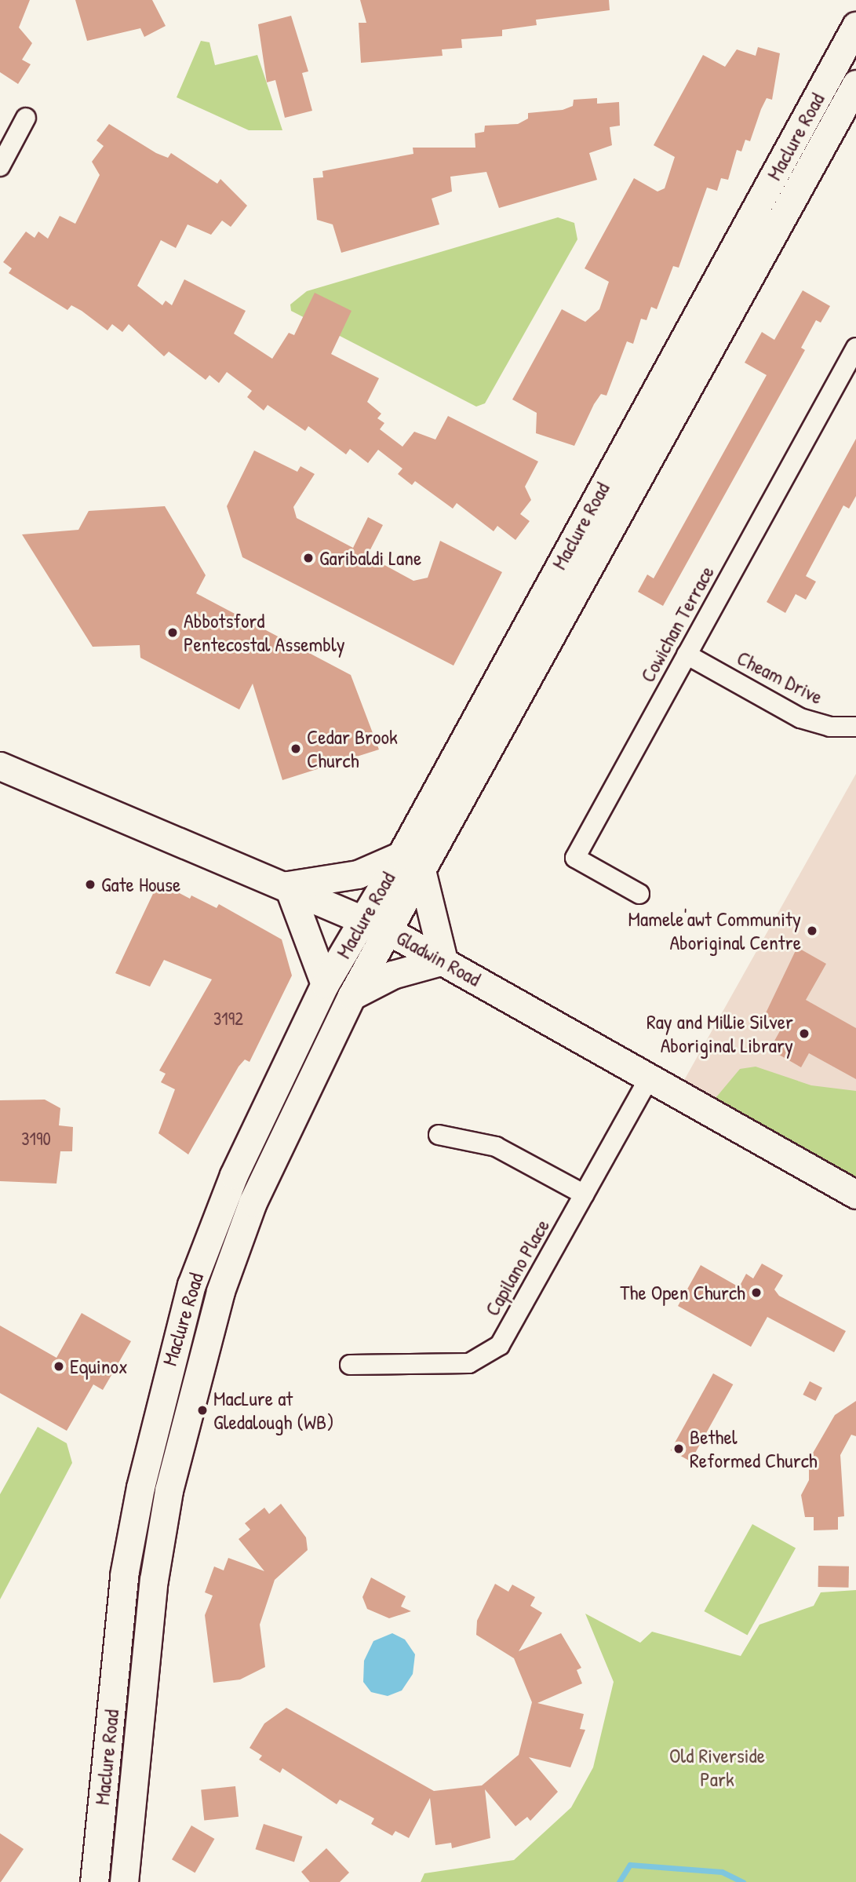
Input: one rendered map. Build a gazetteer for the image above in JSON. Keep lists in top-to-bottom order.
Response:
{
  "streets": {
    "main road": ["Maclure Road", "Gladwin Road"],
    "street": ["Cowichan Terrace", "Cheam Drive", "Capilano Place"]
  },
  "crossings": [
    ["Maclure Road", "Gladwin Road"],
    ["Cowichan Terrace", "Cheam Drive"],
    ["Gladwin Road", "Capilano Place"]
  ],
  "parks": ["Old Riverside Park"],
  "places": [
    "Garibaldi Lane",
    "Abbotsford Pentecostal Assembly",
    "Cedar Brook Church",
    "Gate House",
    "Mamele'awt Community Aboriginal Centre",
    "Ray and Millie Silver Aboriginal Library",
    "The Open Church",
    "Equinox",
    "MacLure at Gledalough (WB)",
    "Bethel Reformed Church"
  ],
  "house_numbers": ["3192", "3190"]
}
